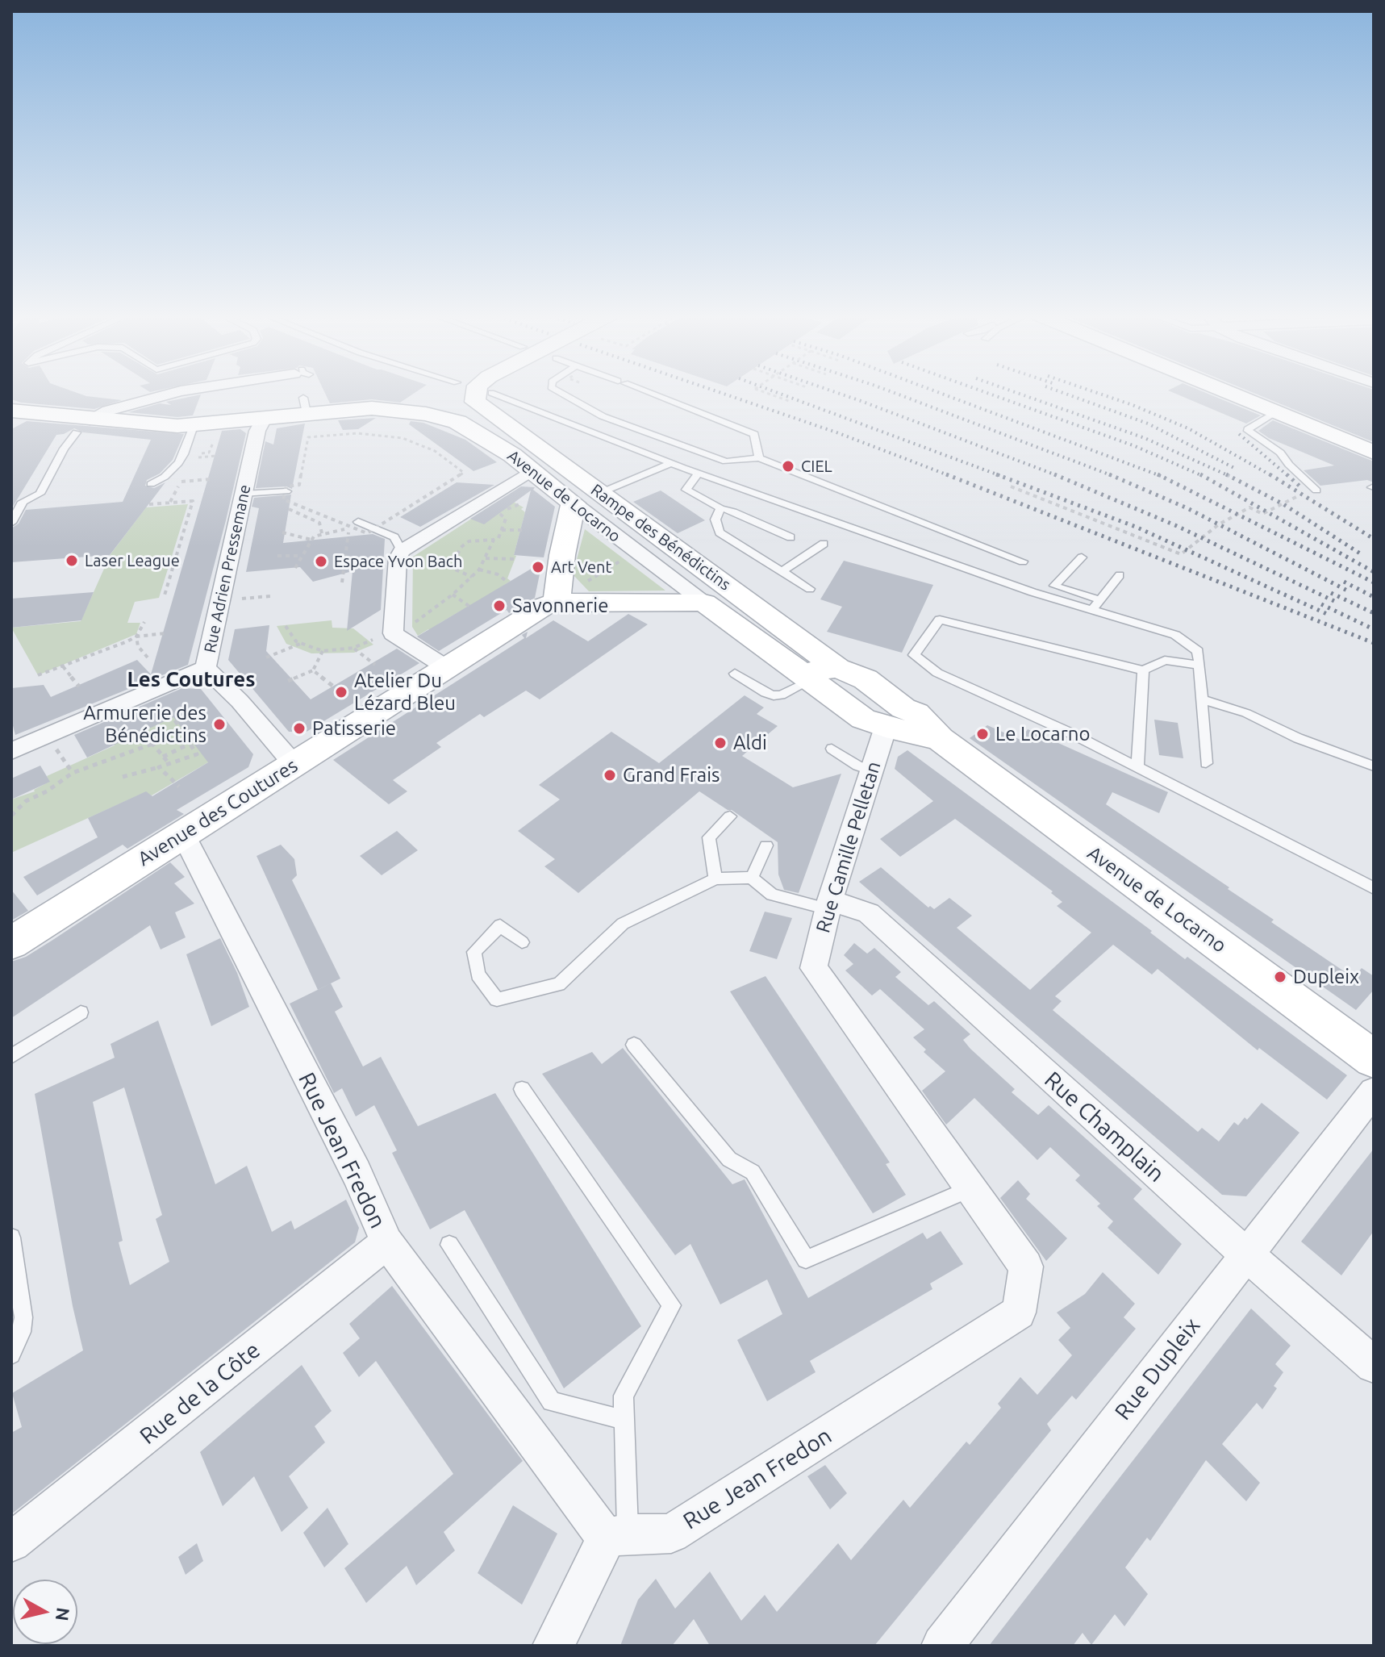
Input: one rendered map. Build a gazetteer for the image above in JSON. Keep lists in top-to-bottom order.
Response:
{
  "streets": {
    "street": [
      "Avenue de Locarno",
      "Rampe des Bénédictins",
      "Rue Adrien Pressemane",
      "Avenue des Coutures",
      "Rue Camille Pelletan",
      "Rue Champlain",
      "Rue Jean Fredon",
      "Rue Dupleix",
      "Rue de la Côte"
    ]
  },
  "crossings": [
    ["Avenue de Locarno", "Rampe des Bénédictins"],
    ["Avenue de Locarno", "Rue Adrien Pressemane"],
    ["Avenue de Locarno", "Avenue des Coutures"],
    ["Avenue de Locarno", "Rue Camille Pelletan"],
    ["Rampe des Bénédictins", "Rue Camille Pelletan"],
    ["Rue Adrien Pressemane", "Avenue des Coutures"],
    ["Avenue des Coutures", "Rue Jean Fredon"],
    ["Rue Camille Pelletan", "Rue Champlain"],
    ["Rue Camille Pelletan", "Rue Jean Fredon"],
    ["Rue Champlain", "Rue Dupleix"],
    ["Rue Jean Fredon", "Rue de la Côte"]
  ],
  "districts": ["Les Coutures"],
  "places": [
    "CIEL",
    "Laser League",
    "Espace Yvon Bach",
    "Art Vent",
    "Savonnerie",
    "Atelier Du Lézard Bleu",
    "Armurerie des Bénédictins",
    "Patisserie",
    "Le Locarno",
    "Aldi",
    "Grand Frais",
    "Dupleix"
  ],
  "north": "right"
}
